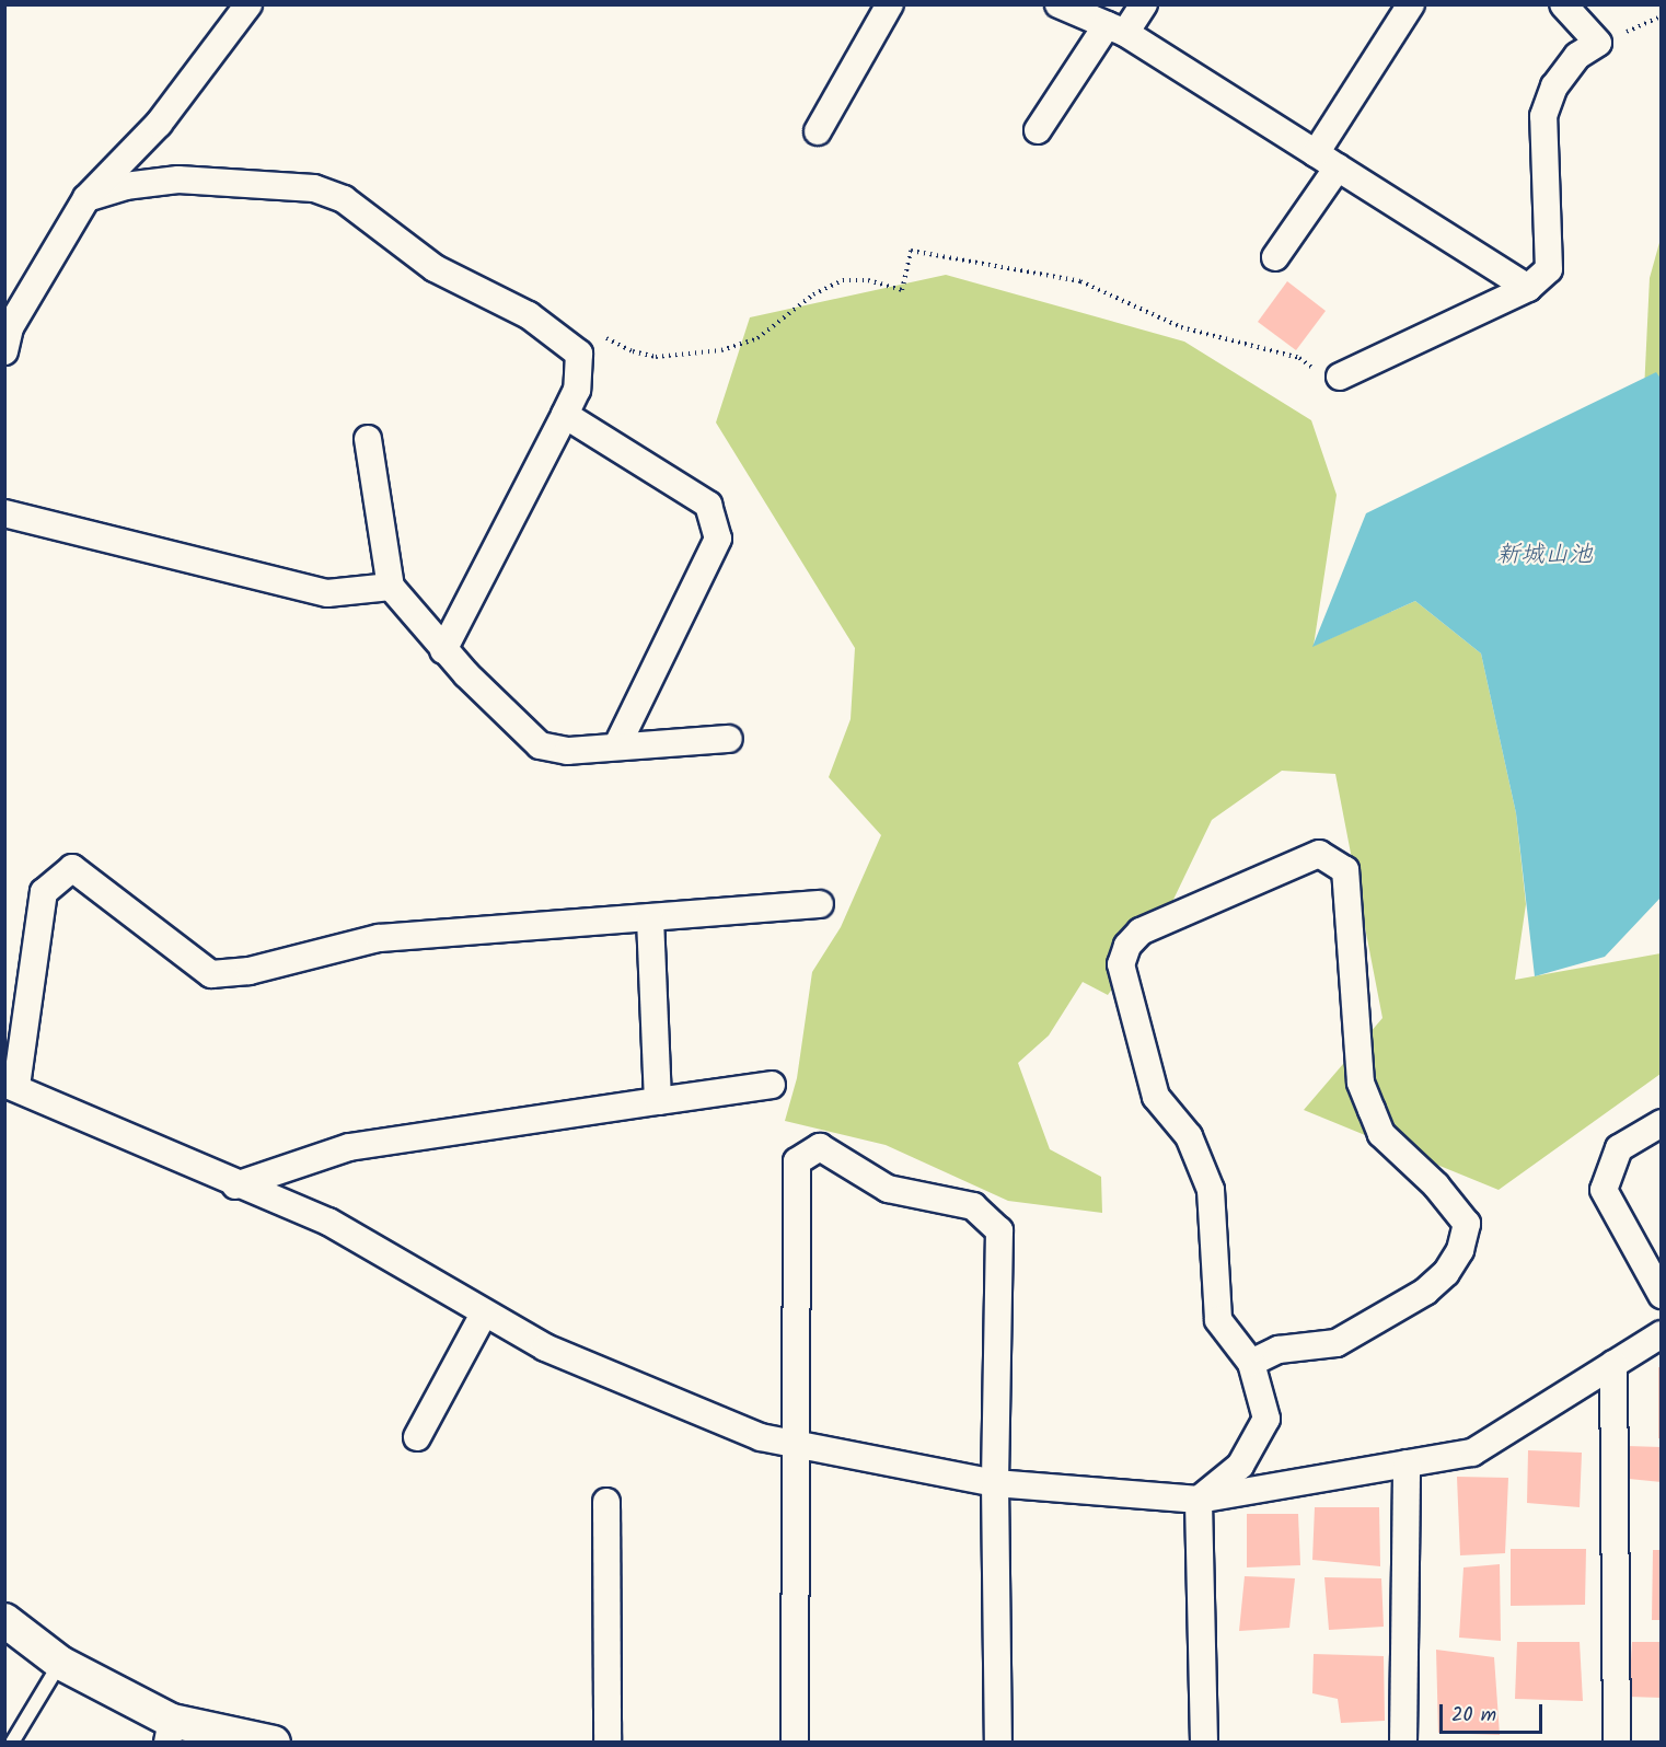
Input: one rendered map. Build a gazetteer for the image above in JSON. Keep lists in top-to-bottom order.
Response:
{
  "water": ["新城山池"],
  "scale_bar": "20 m"
}
